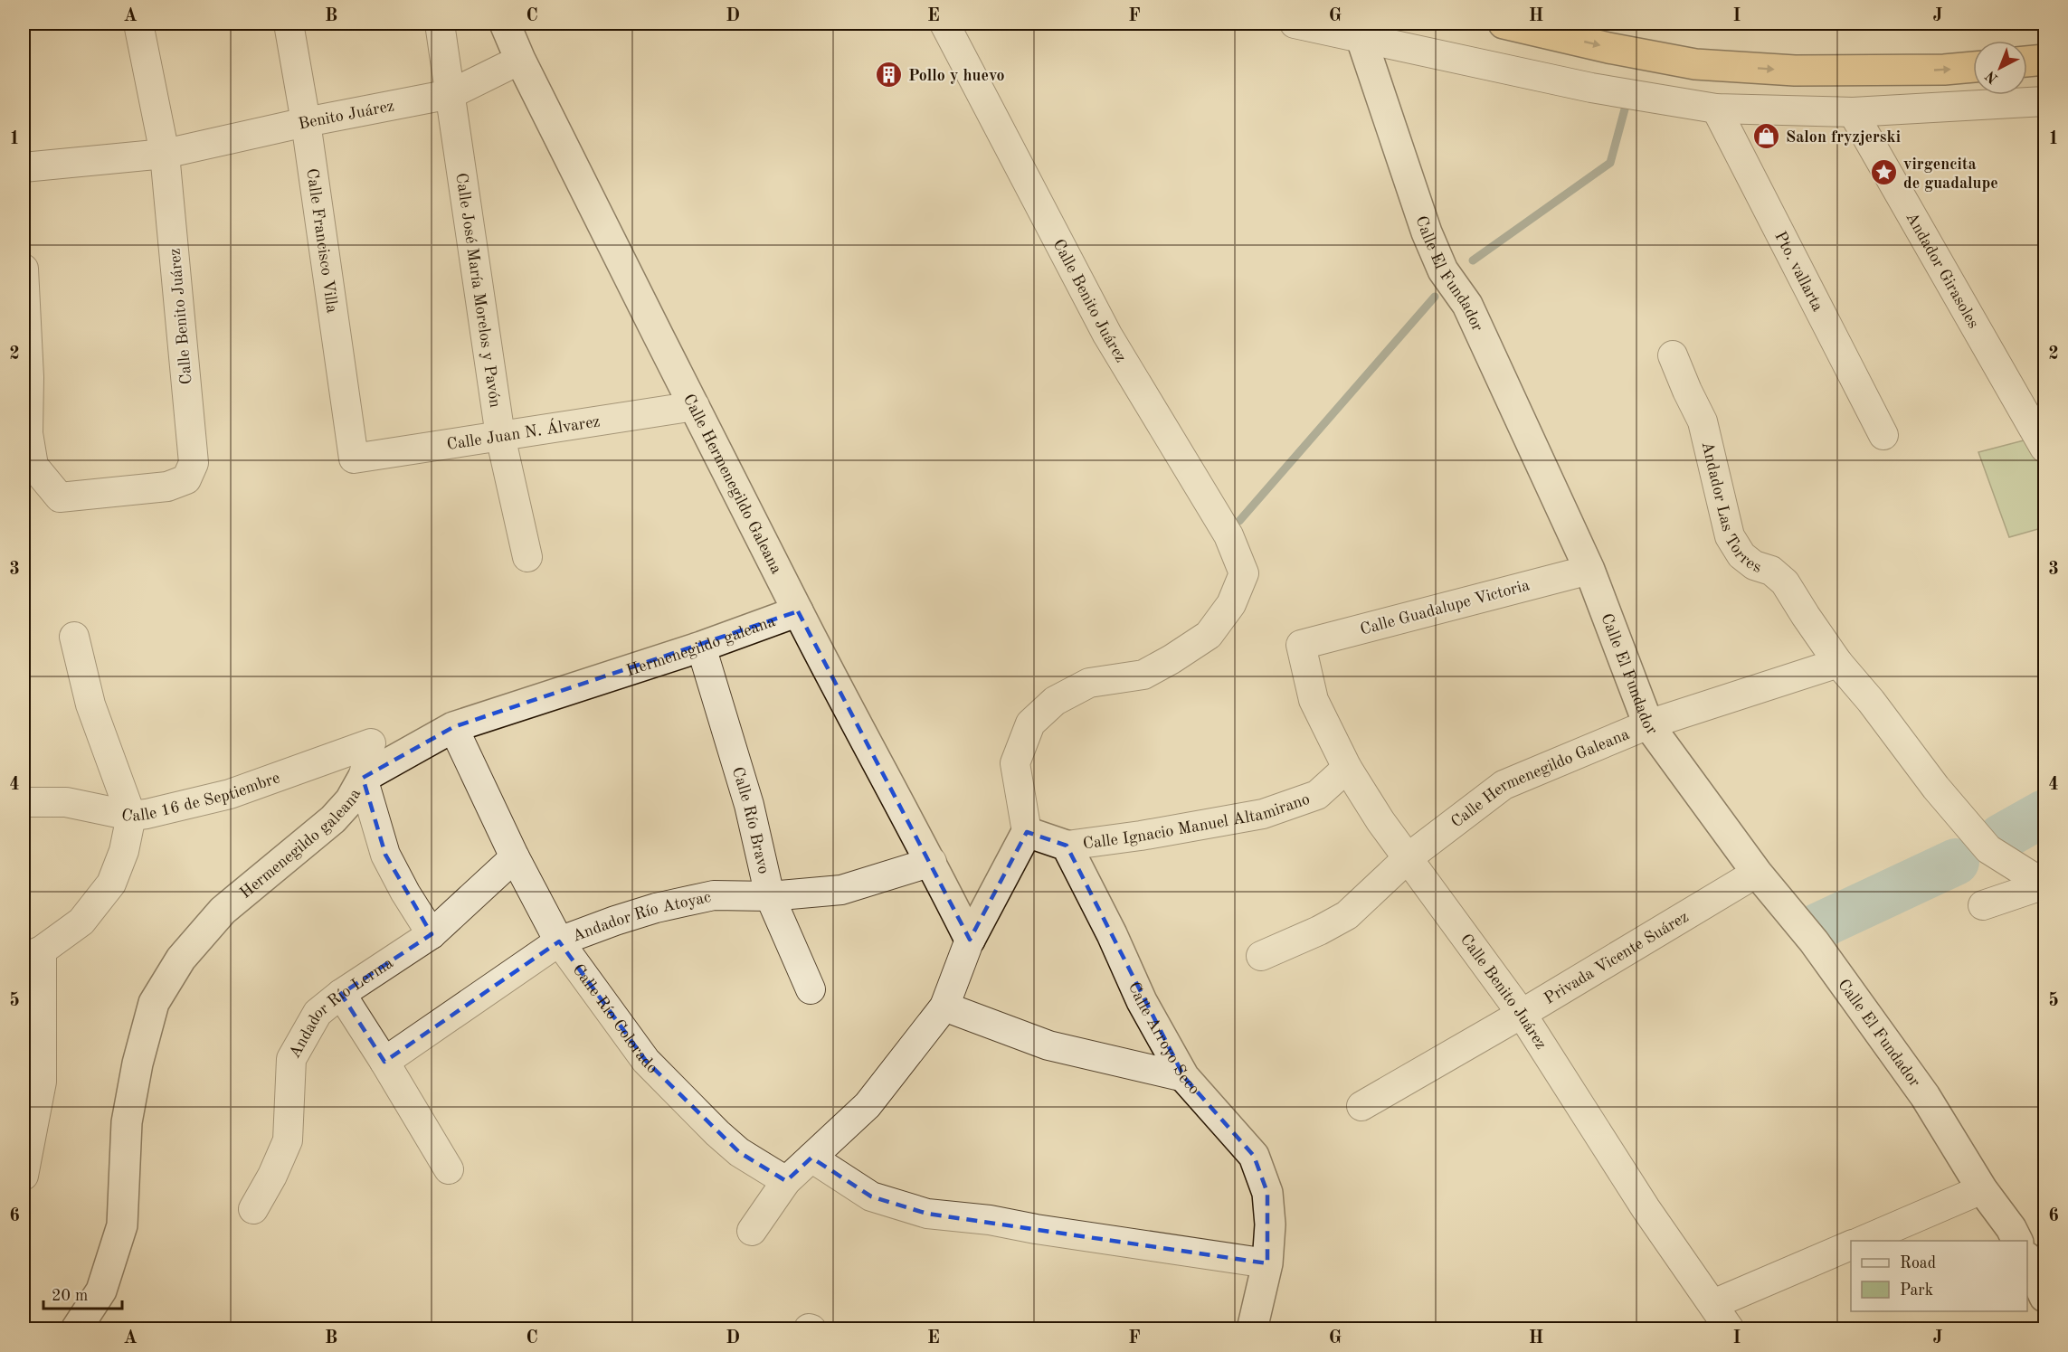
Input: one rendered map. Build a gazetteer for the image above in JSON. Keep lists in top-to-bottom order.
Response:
{
  "streets": {
    "street": [
      "Benito Juárez",
      "Calle Francisco Villa",
      "Andador Girasoles",
      "Pto. vallarta",
      "Calle El Fundador",
      "Calle José María Morelos y Pavón",
      "Calle Benito Juárez",
      "Calle Juan N. Álvarez",
      "Calle Hermenegildo Galeana",
      "Andador Las Torres",
      "Calle Guadalupe Victoria",
      "Hermenegildo galeana",
      "Calle 16 de Septiembre",
      "Calle Ignacio Manuel Altamirano",
      "Calle Río Bravo",
      "Andador Río Atoyac",
      "Privada Vicente Suárez",
      "Andador Río Lerma",
      "Calle Río Colorado",
      "Calle Arroyo Seco"
    ]
  },
  "crossings": [
    ["Benito Juárez", "Calle Francisco Villa"],
    ["Benito Juárez", "Calle José María Morelos y Pavón"],
    ["Benito Juárez", "Calle Benito Juárez"],
    ["Benito Juárez", "Calle Hermenegildo Galeana"],
    ["Calle Francisco Villa", "Calle Juan N. Álvarez"],
    ["Calle El Fundador", "Calle Hermenegildo Galeana"],
    ["Calle El Fundador", "Calle Guadalupe Victoria"],
    ["Calle El Fundador", "Privada Vicente Suárez"],
    ["Calle José María Morelos y Pavón", "Calle Juan N. Álvarez"],
    ["Calle Benito Juárez", "Calle Hermenegildo Galeana"],
    ["Calle Benito Juárez", "Calle Guadalupe Victoria"],
    ["Calle Benito Juárez", "Calle Ignacio Manuel Altamirano"],
    ["Calle Benito Juárez", "Privada Vicente Suárez"],
    ["Calle Juan N. Álvarez", "Calle Hermenegildo Galeana"],
    ["Calle Hermenegildo Galeana", "Andador Las Torres"],
    ["Calle Hermenegildo Galeana", "Hermenegildo galeana"],
    ["Calle Hermenegildo Galeana", "Andador Río Atoyac"],
    ["Hermenegildo galeana", "Calle 16 de Septiembre"],
    ["Hermenegildo galeana", "Calle Río Bravo"],
    ["Hermenegildo galeana", "Calle Río Colorado"],
    ["Calle Ignacio Manuel Altamirano", "Calle Arroyo Seco"],
    ["Calle Río Bravo", "Andador Río Atoyac"],
    ["Andador Río Atoyac", "Calle Río Colorado"],
    ["Andador Río Lerma", "Calle Río Colorado"]
  ],
  "places": {
    "building": ["Pollo y huevo"],
    "shop": ["Salon fryzjerski"],
    "place": ["virgencita de guadalupe"]
  },
  "legend": ["Road", "Park"],
  "scale_bar": "20 m",
  "north": "bottom left",
  "grid": {
    "columns": [
      "A",
      "B",
      "C",
      "D",
      "E",
      "F",
      "G",
      "H",
      "I",
      "J"
    ],
    "rows": [
      "1",
      "2",
      "3",
      "4",
      "5",
      "6"
    ]
  }
}
